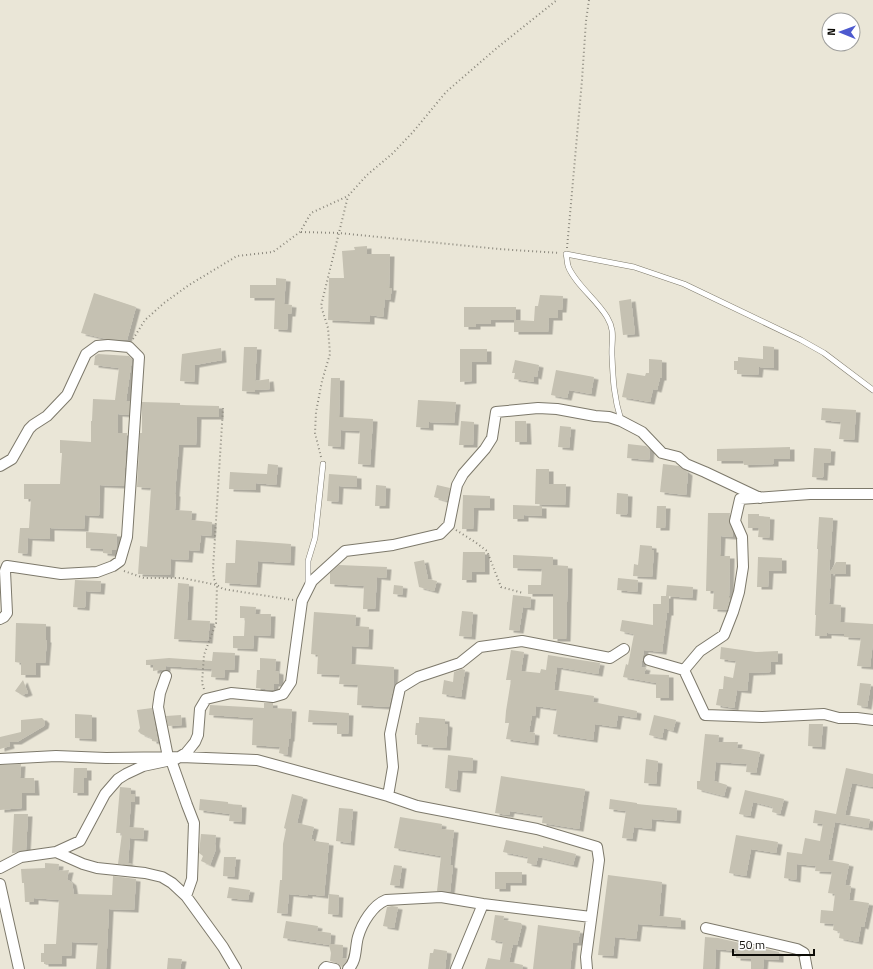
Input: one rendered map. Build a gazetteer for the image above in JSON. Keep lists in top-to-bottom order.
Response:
{
  "scale_bar": "50 m",
  "north": "left"
}
